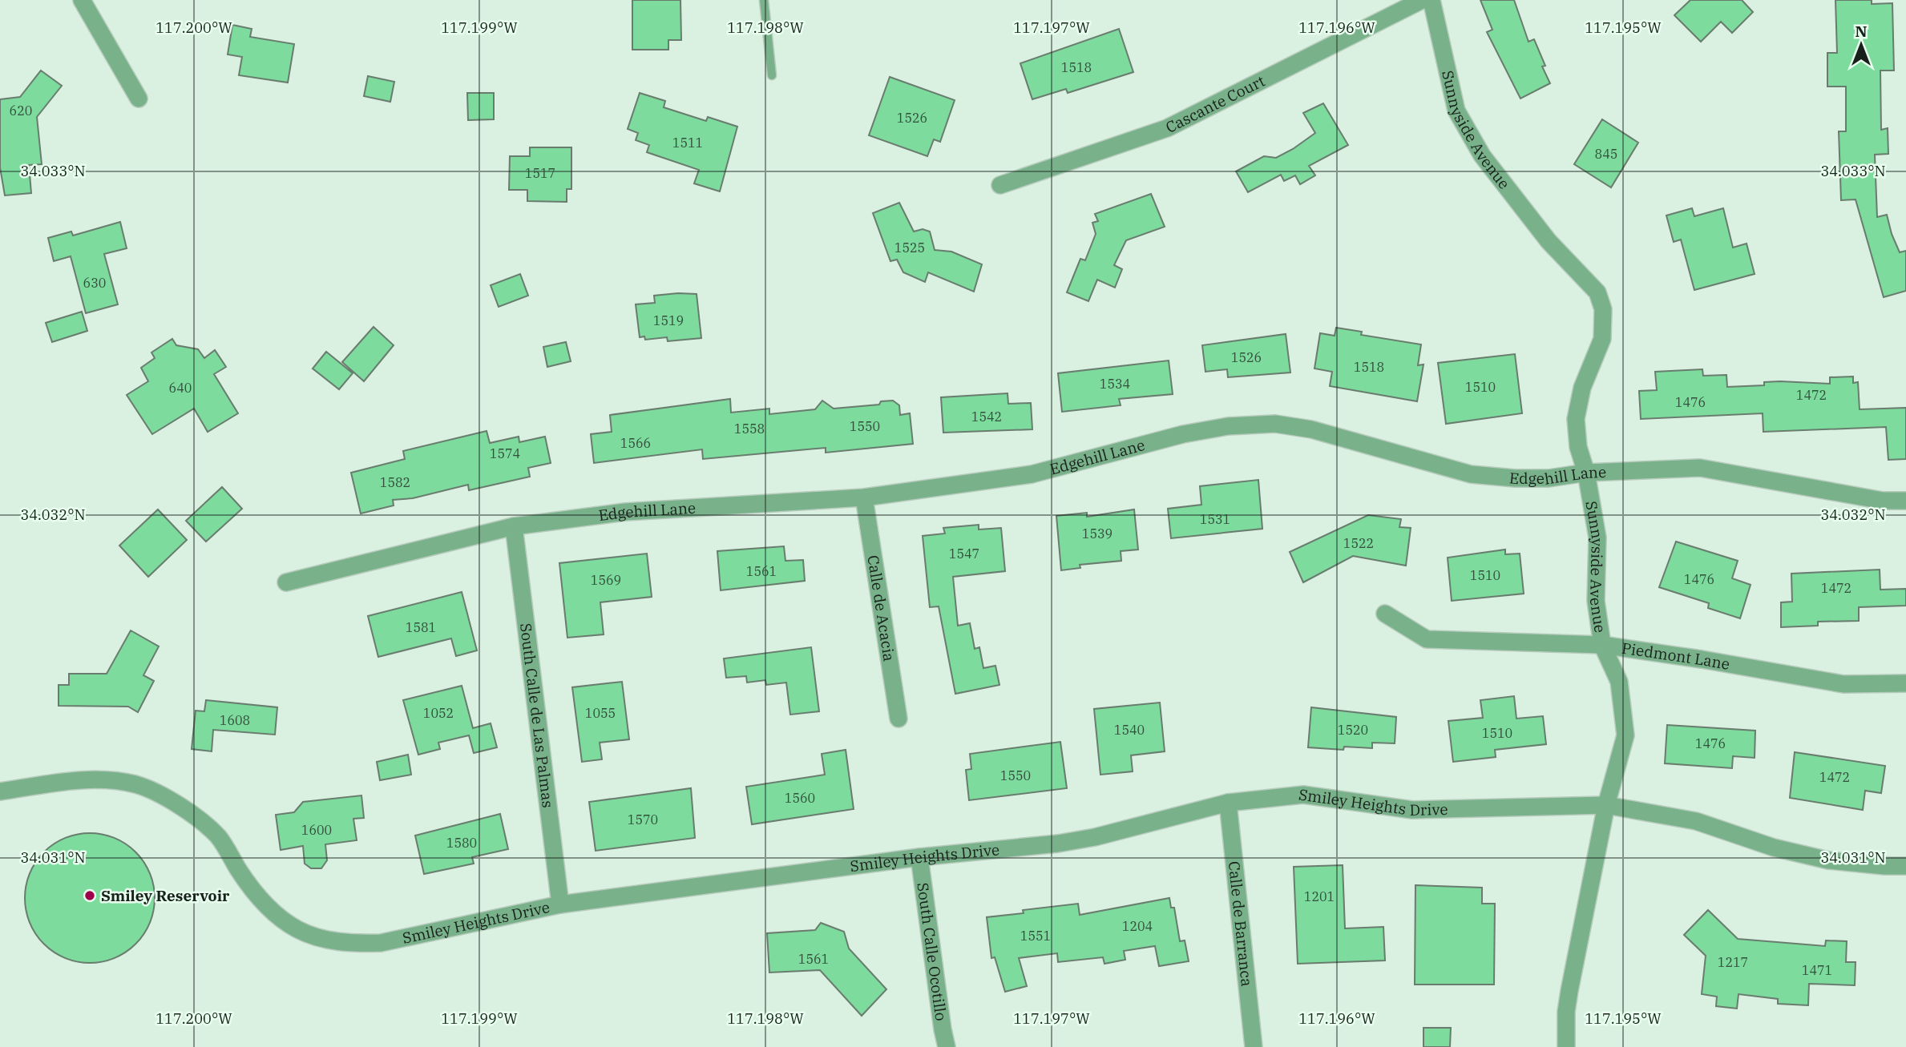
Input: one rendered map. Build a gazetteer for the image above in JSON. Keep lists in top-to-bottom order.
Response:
{
  "streets": {
    "street": [
      "Cascante Court",
      "Sunnyside Avenue",
      "Edgehill Lane",
      "Calle de Acacia",
      "Piedmont Lane",
      "South Calle de Las Palmas",
      "Smiley Heights Drive",
      "Calle de Barranca",
      "South Calle Ocotillo"
    ]
  },
  "crossings": [
    ["Sunnyside Avenue", "Edgehill Lane"],
    ["Sunnyside Avenue", "Piedmont Lane"],
    ["Sunnyside Avenue", "Smiley Heights Drive"],
    ["Edgehill Lane", "Calle de Acacia"],
    ["Edgehill Lane", "South Calle de Las Palmas"],
    ["South Calle de Las Palmas", "Smiley Heights Drive"],
    ["Smiley Heights Drive", "Calle de Barranca"],
    ["Smiley Heights Drive", "South Calle Ocotillo"]
  ],
  "places": ["Smiley Reservoir"],
  "house_numbers": [
    "1518",
    "620",
    "1526",
    "1511",
    "845",
    "1517",
    "1525",
    "630",
    "1519",
    "1526",
    "1518",
    "1534",
    "1510",
    "640",
    "1472",
    "1476",
    "1542",
    "1550",
    "1558",
    "1566",
    "1574",
    "1582",
    "1531",
    "1539",
    "1522",
    "1547",
    "1561",
    "1510",
    "1476",
    "1569",
    "1472",
    "1581",
    "1052",
    "1055",
    "1608",
    "1540",
    "1520",
    "1510",
    "1476",
    "1550",
    "1472",
    "1560",
    "1570",
    "1600",
    "1580",
    "1201",
    "1204",
    "1551",
    "1561",
    "1217",
    "1471"
  ],
  "north": "top",
  "coordinates": [
    "117.200°W",
    "117.199°W",
    "117.198°W",
    "117.197°W",
    "117.196°W",
    "117.195°W",
    "34.033°N",
    "34.032°N",
    "34.031°N"
  ]
}
